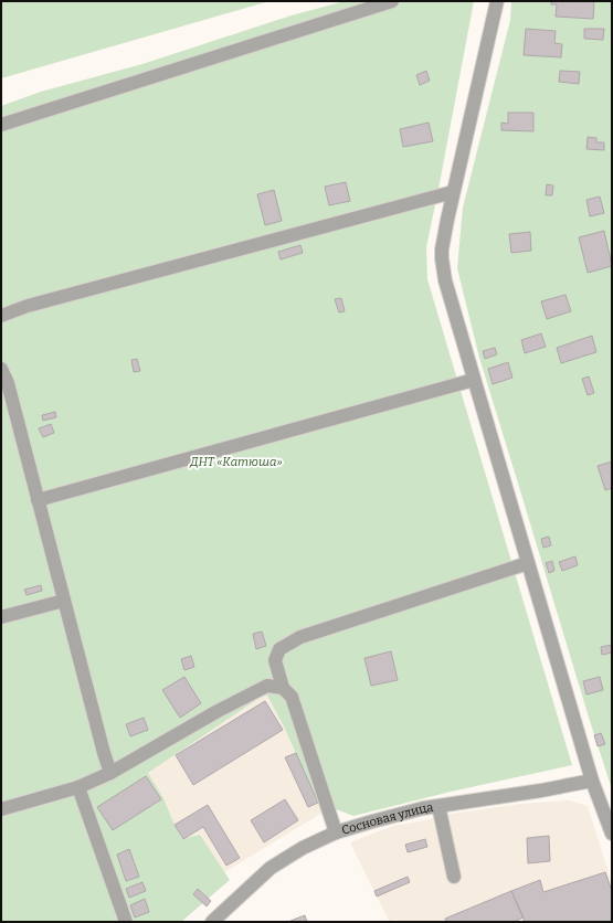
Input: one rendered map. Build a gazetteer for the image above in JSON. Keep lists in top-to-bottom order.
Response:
{
  "streets": {
    "street": ["Сосновая улица"]
  },
  "parks": ["ДНТ «Катюша»"]
}
